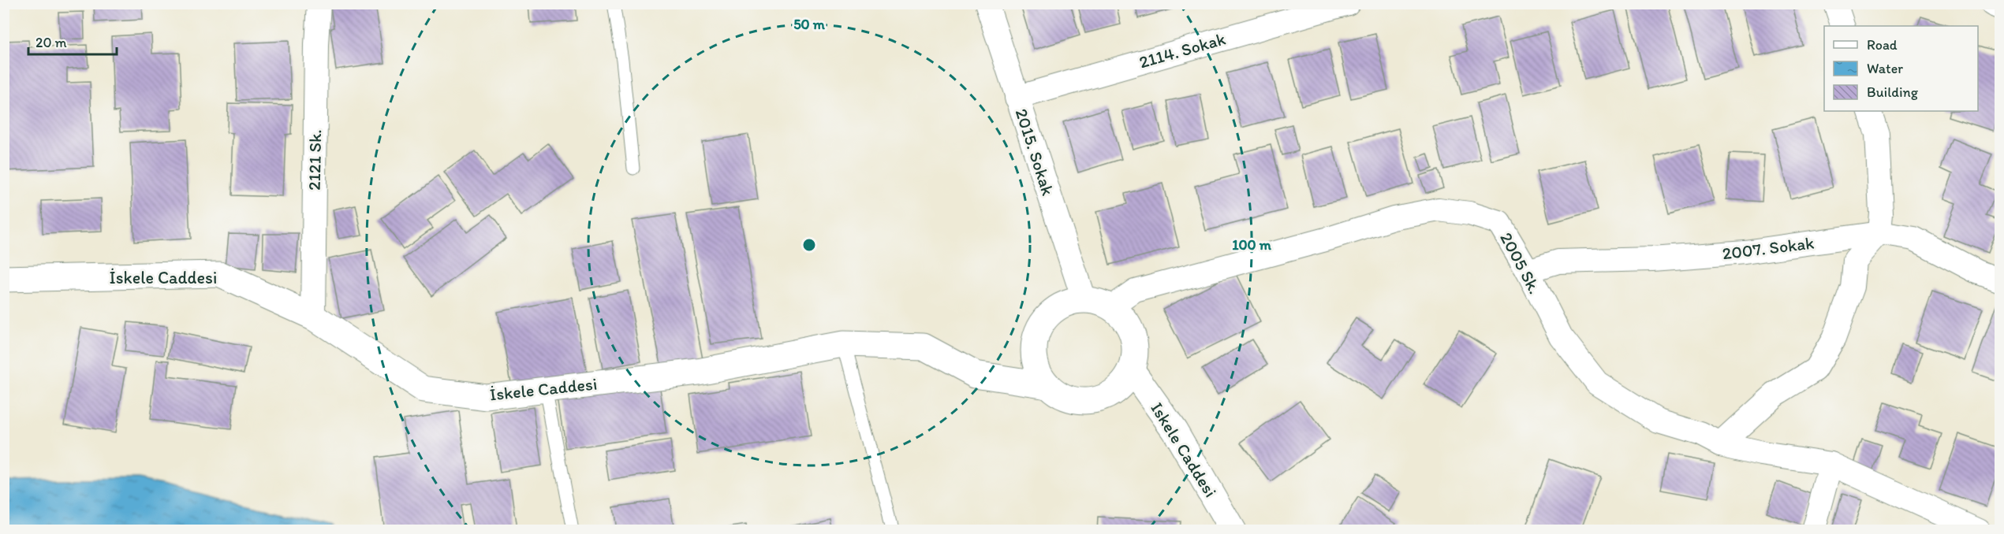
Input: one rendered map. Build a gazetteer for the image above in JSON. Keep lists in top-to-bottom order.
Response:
{
  "streets": {
    "street": [
      "2114. Sokak",
      "2015. Sokak",
      "2121 Sk.",
      "2007. Sokak",
      "2005 Sk.",
      "İskele Caddesi",
      "Iskele Caddesi"
    ]
  },
  "crossings": [
    ["2114. Sokak", "2015. Sokak"],
    ["2015. Sokak", "2005 Sk."],
    ["2015. Sokak", "İskele Caddesi"],
    ["2015. Sokak", "Iskele Caddesi"],
    ["2121 Sk.", "İskele Caddesi"],
    ["2007. Sokak", "2005 Sk."],
    ["2005 Sk.", "İskele Caddesi"],
    ["2005 Sk.", "Iskele Caddesi"],
    ["İskele Caddesi", "Iskele Caddesi"]
  ],
  "legend": ["Road", "Water", "Building"],
  "scale_bar": "20 m",
  "rings": ["50 m", "100 m"]
}
